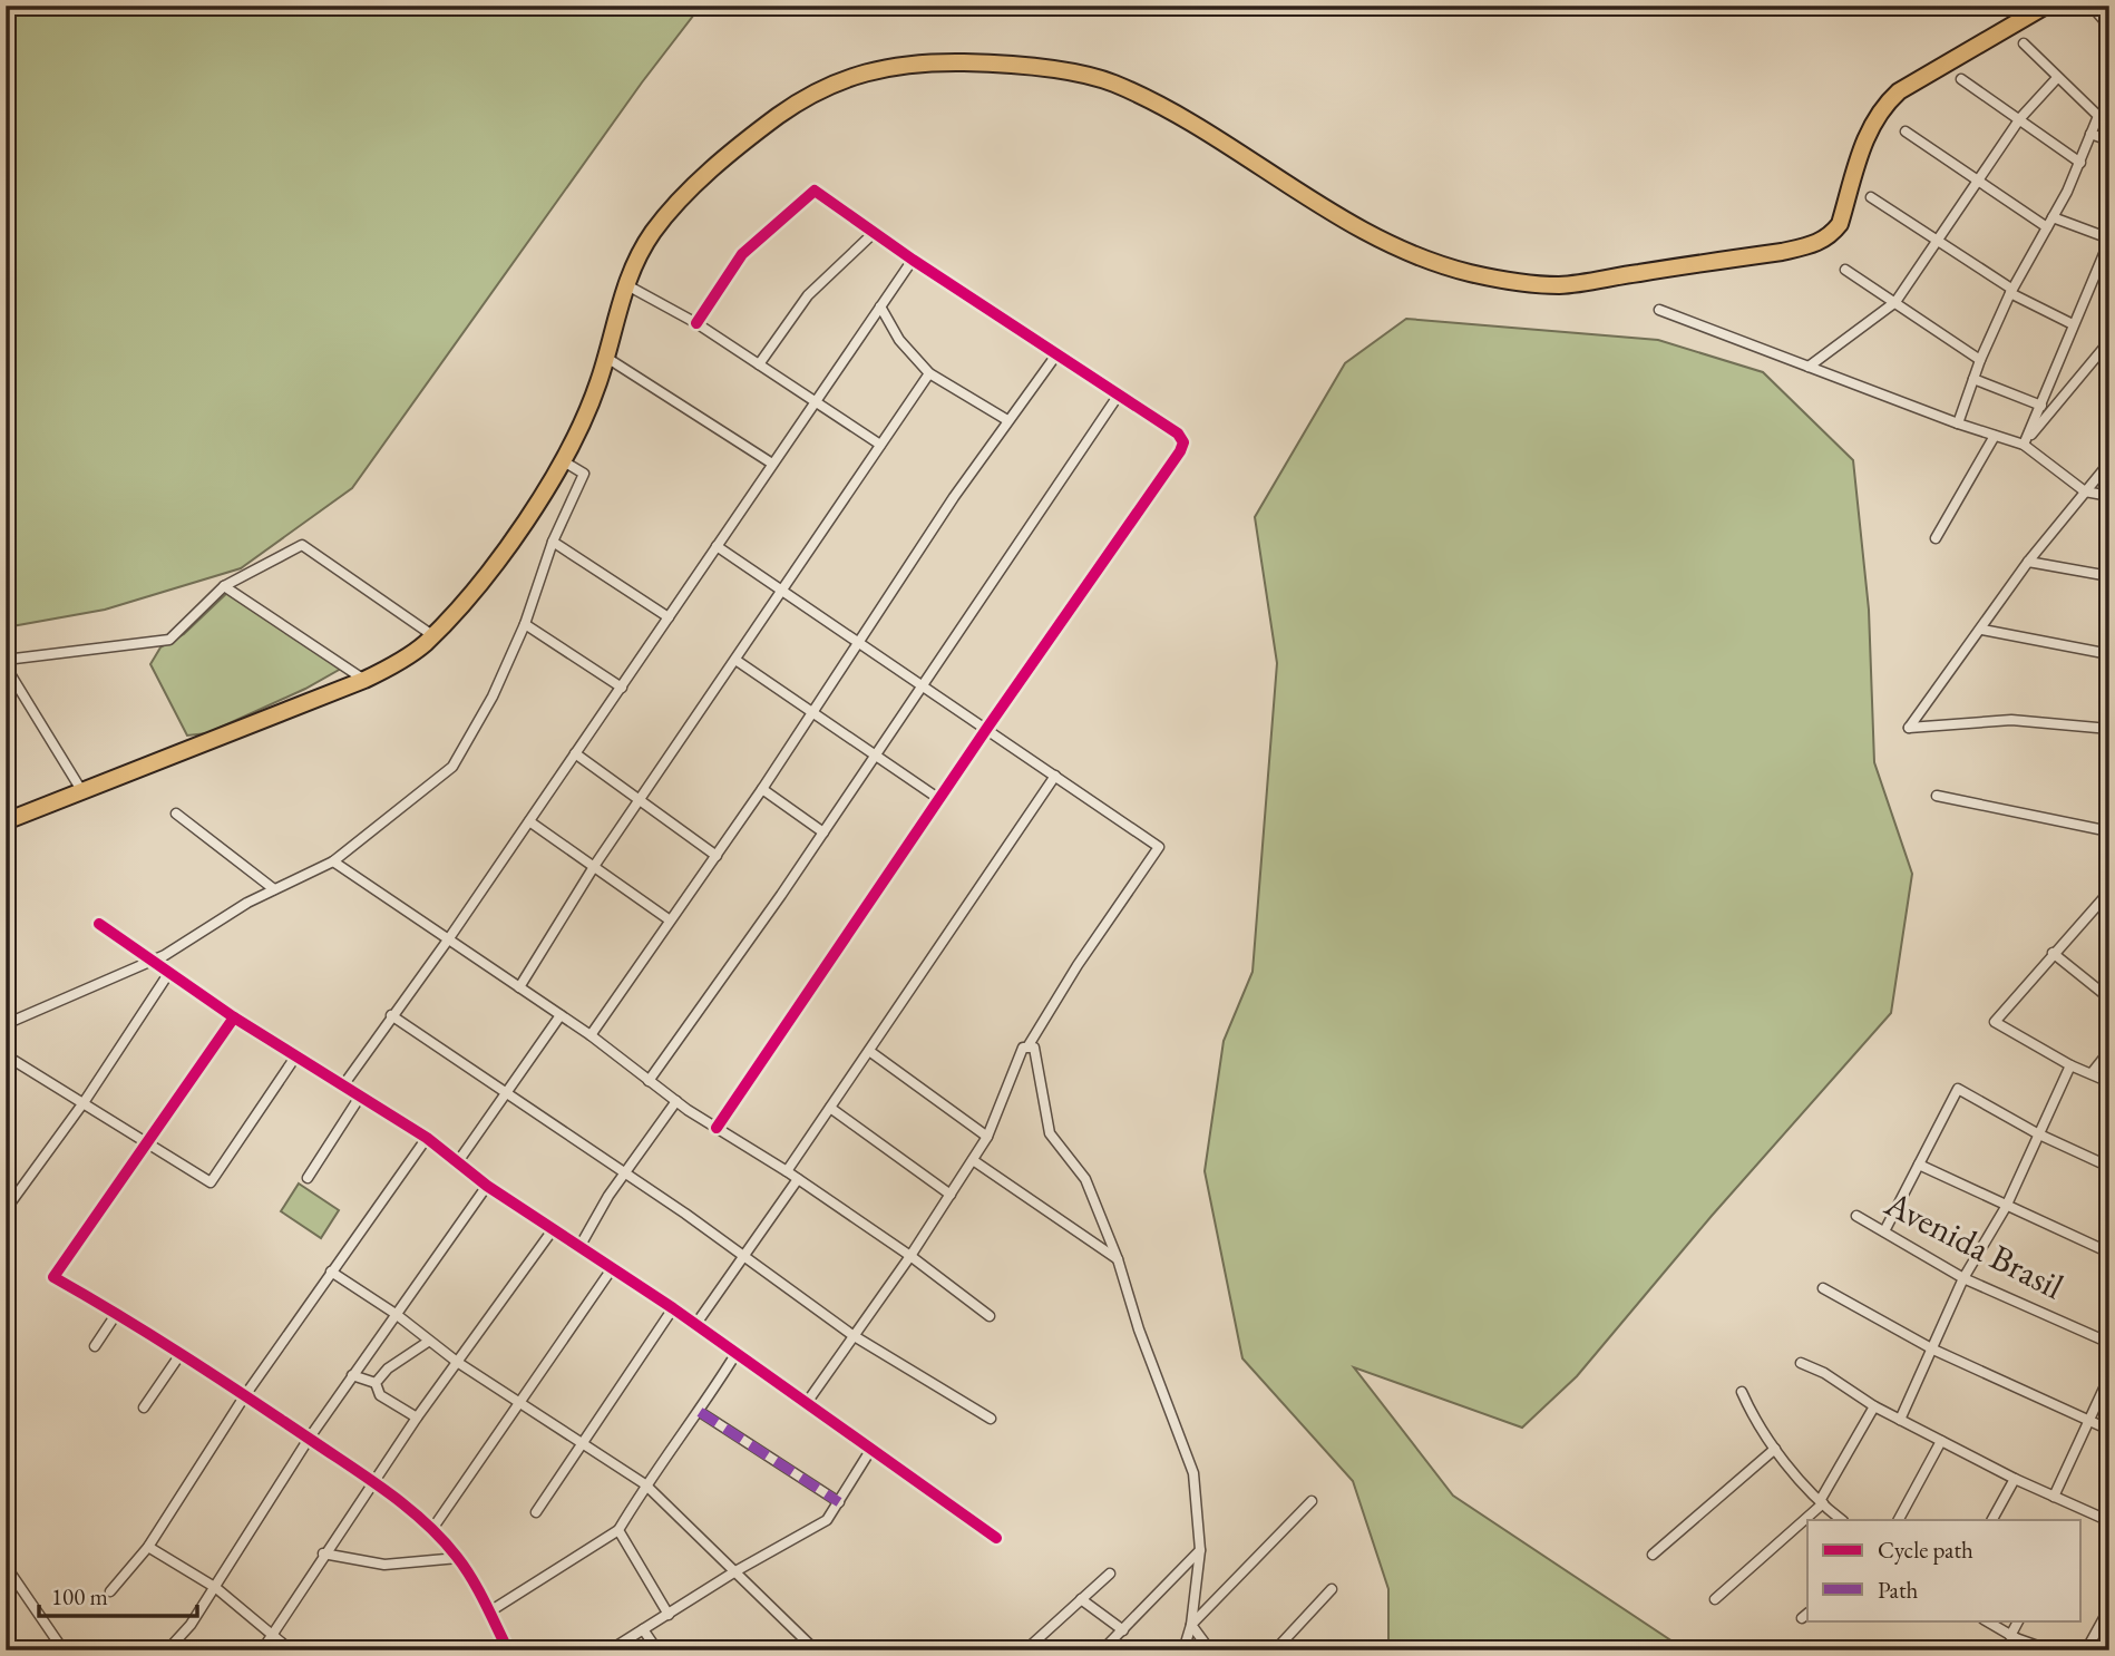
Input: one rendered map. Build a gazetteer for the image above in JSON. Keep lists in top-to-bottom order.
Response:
{
  "streets": {
    "street": ["Avenida Brasil"]
  },
  "legend": ["Cycle path", "Path"],
  "scale_bar": "100 m"
}
